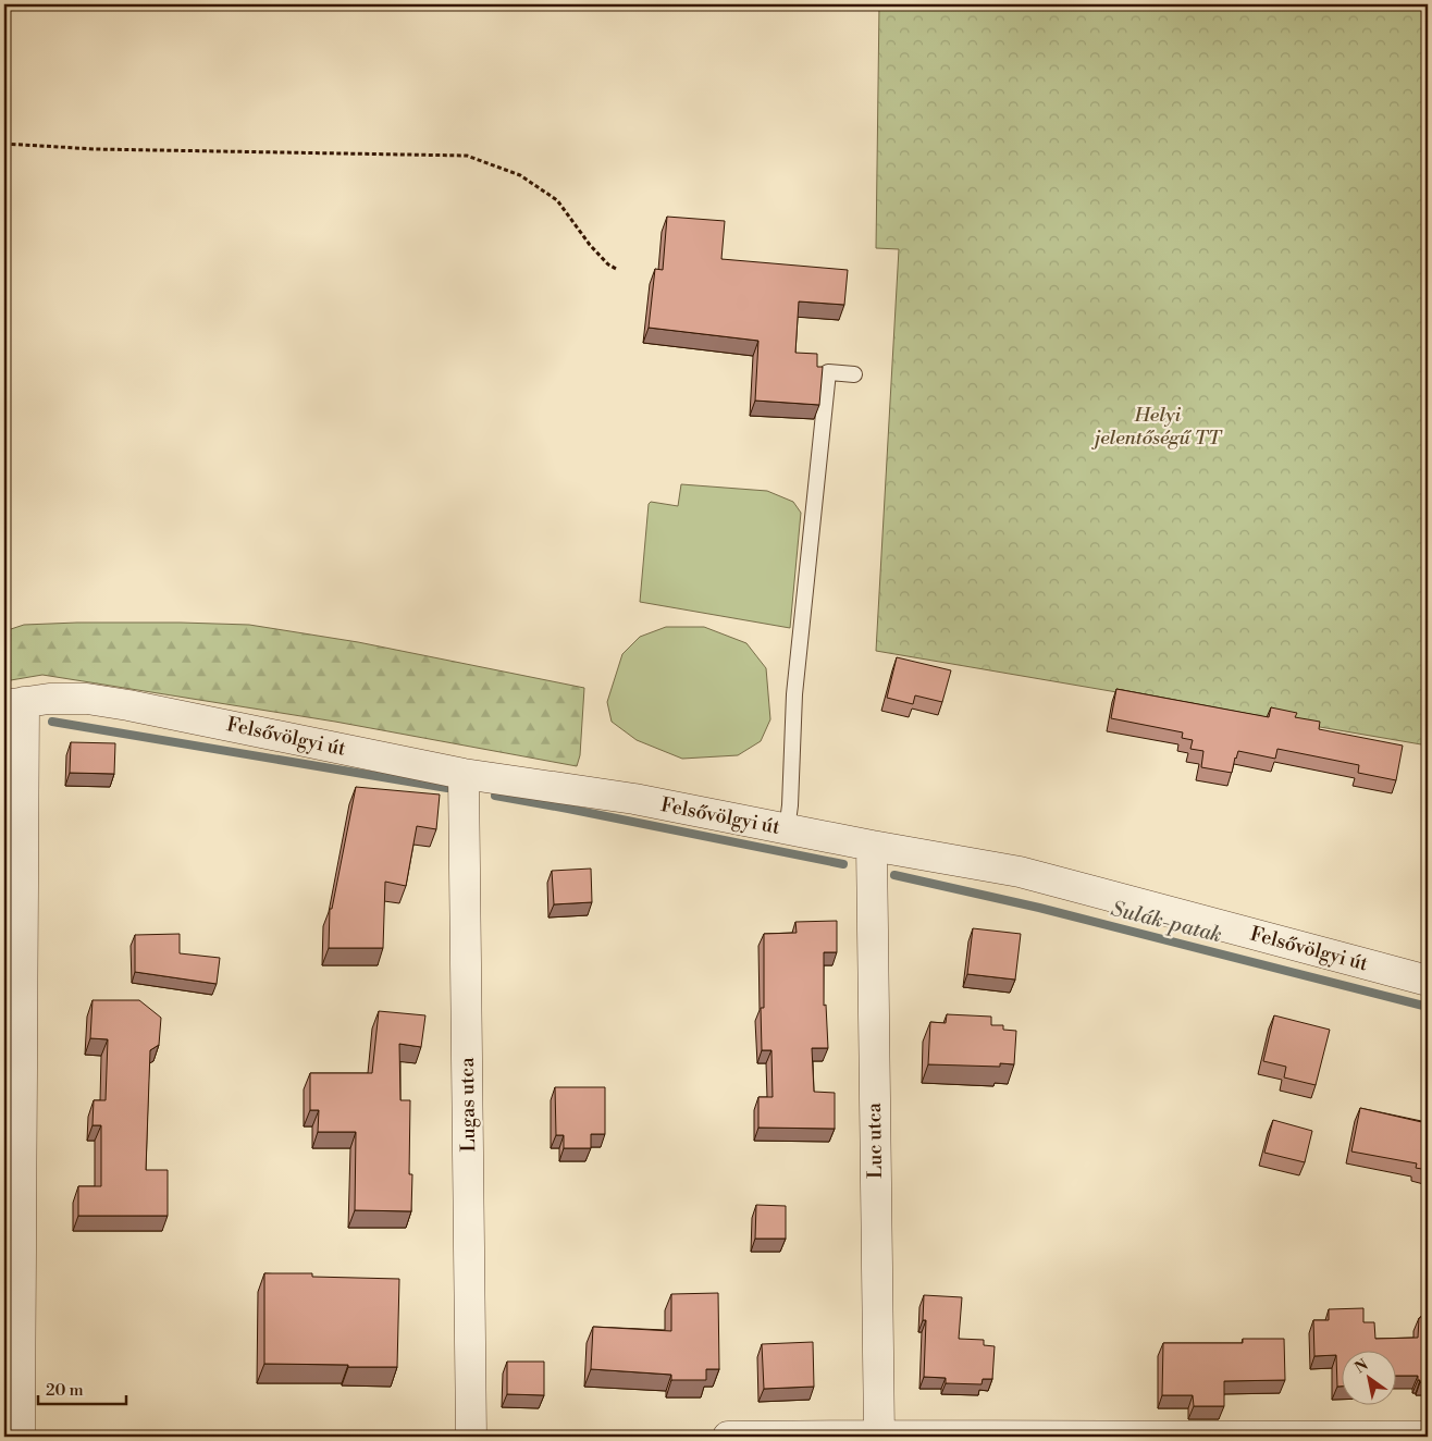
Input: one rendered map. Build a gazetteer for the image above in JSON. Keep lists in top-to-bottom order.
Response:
{
  "streets": {
    "street": ["Felsővölgyi út", "Lugas utca", "Luc utca"]
  },
  "crossings": [
    ["Felsővölgyi út", "Lugas utca"],
    ["Felsővölgyi út", "Luc utca"]
  ],
  "water": ["Sulák-patak"],
  "parks": ["Helyi jelentőségű TT"],
  "scale_bar": "20 m",
  "north": "top left"
}
